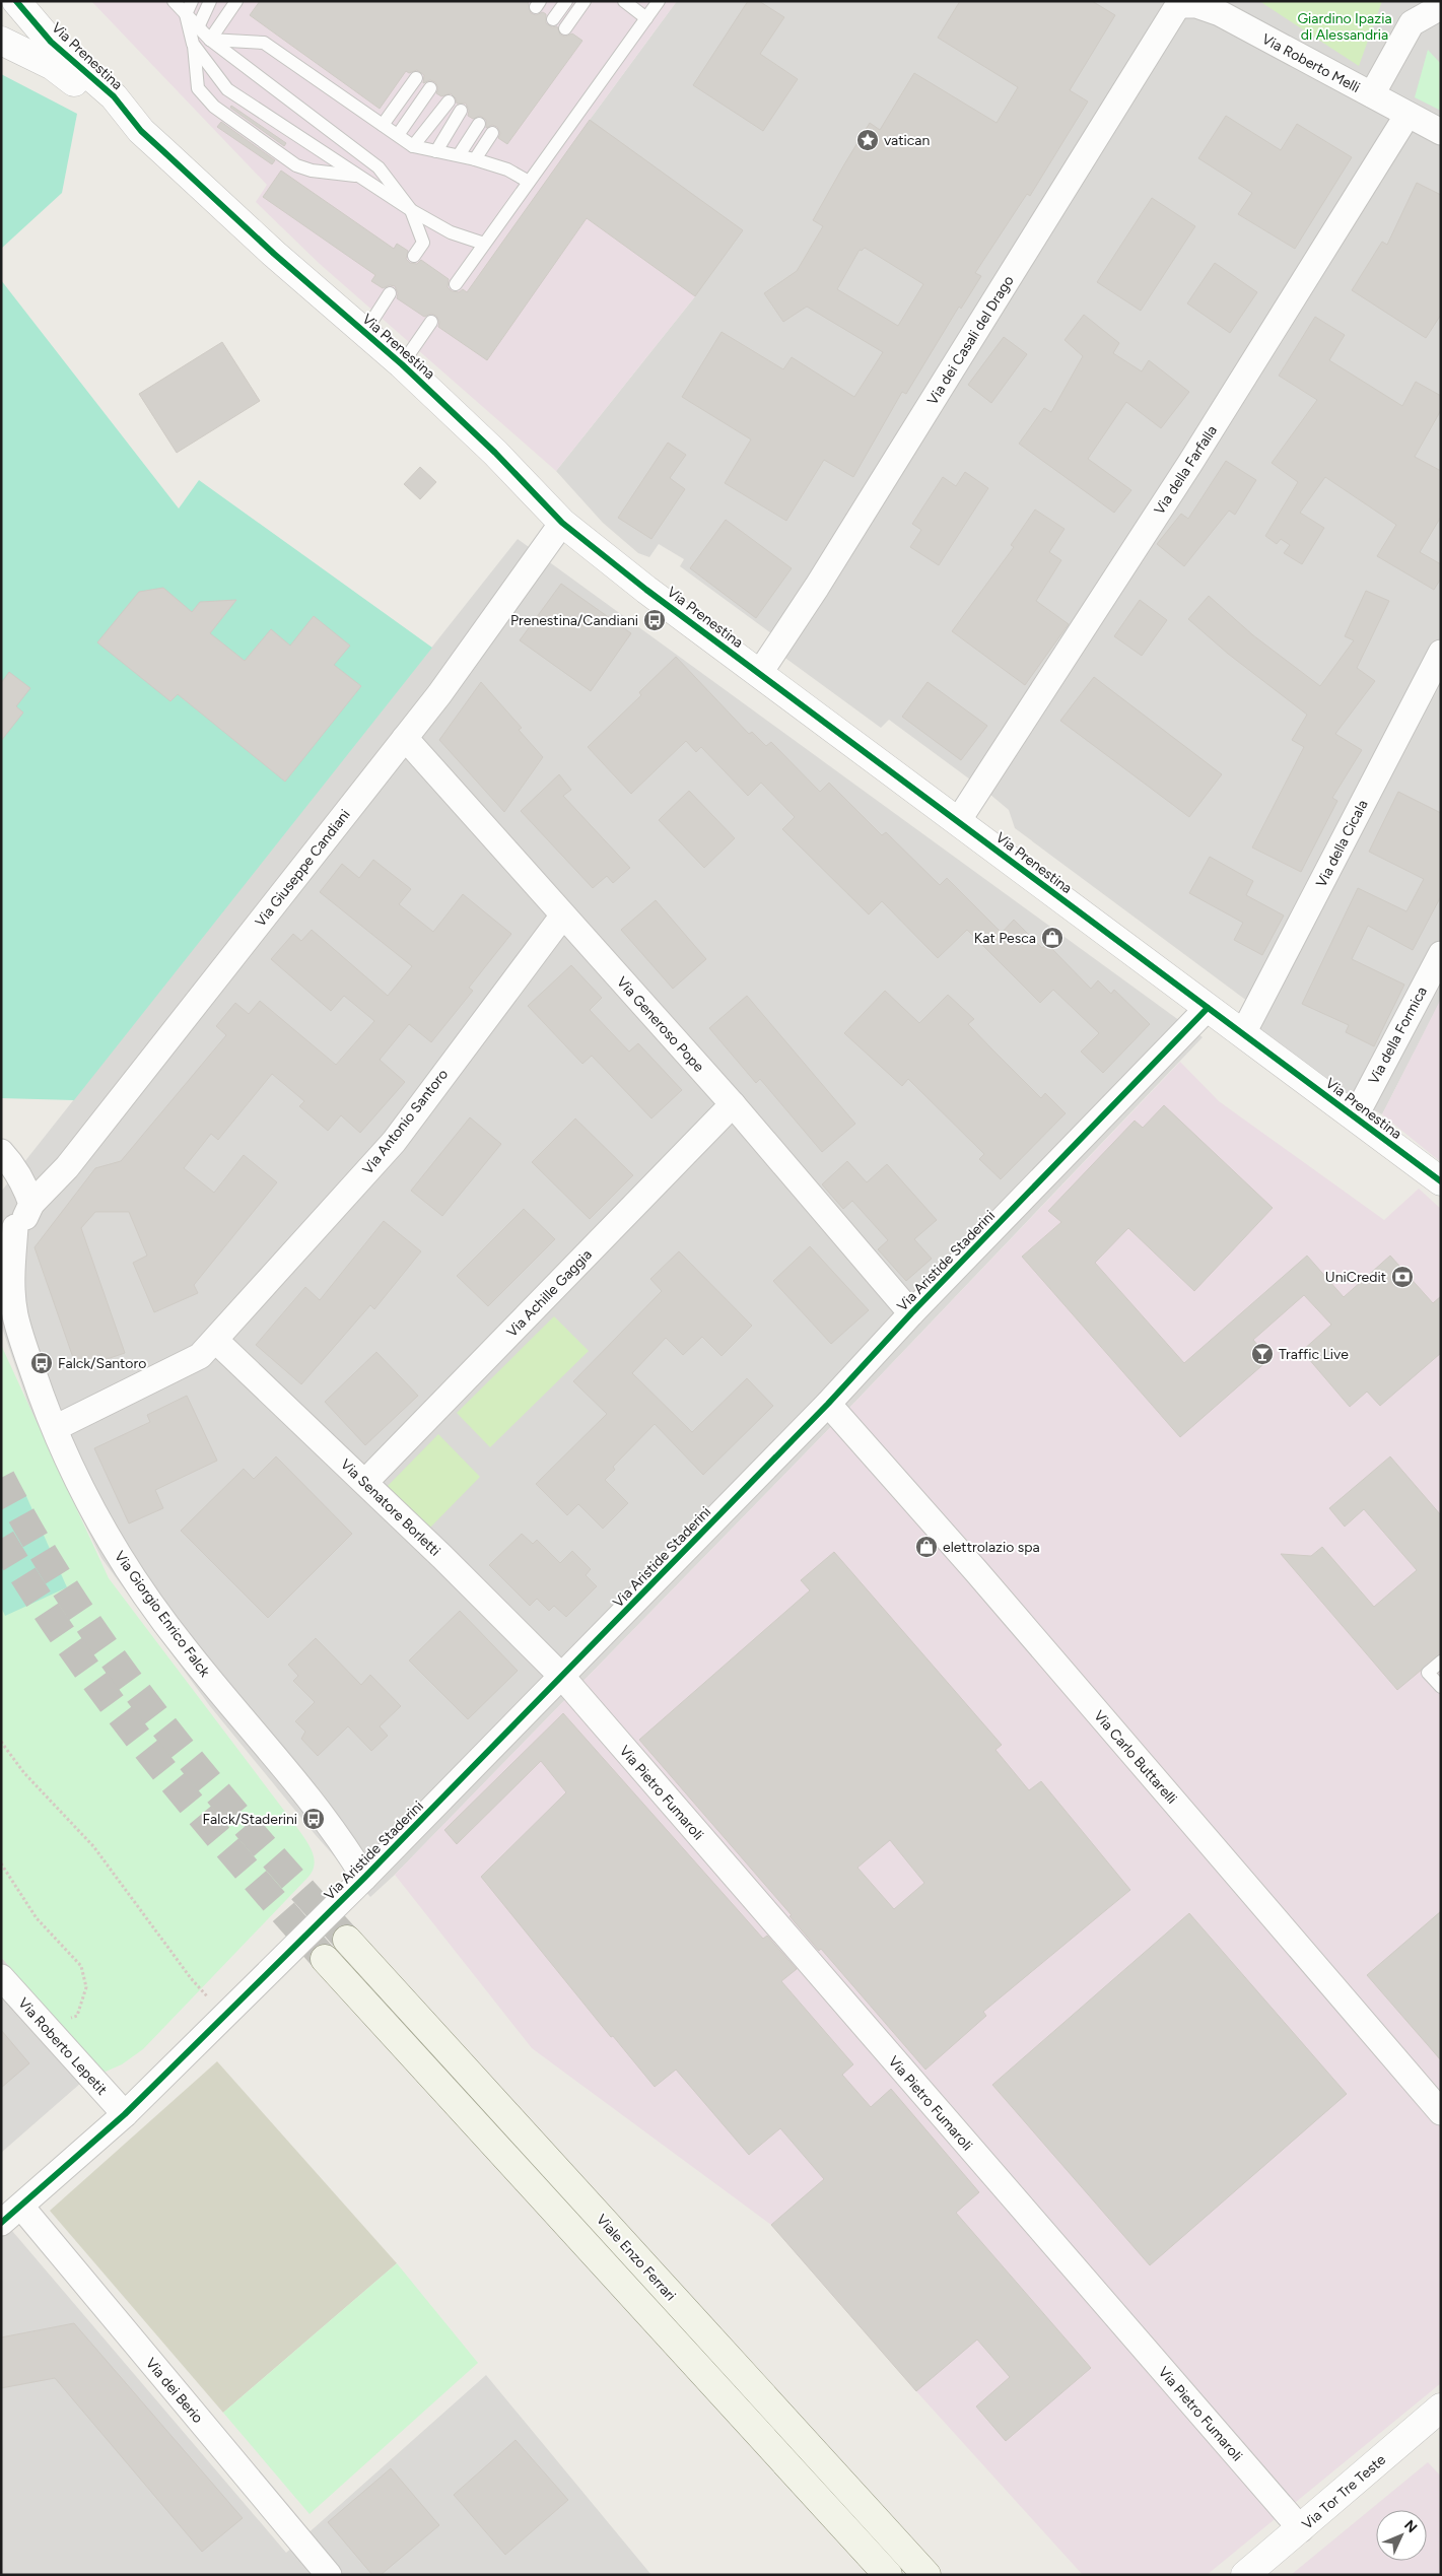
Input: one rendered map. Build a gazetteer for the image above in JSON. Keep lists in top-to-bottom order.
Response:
{
  "streets": {
    "main road": ["Viale Enzo Ferrari"],
    "street": [
      "Via Prenestina",
      "Via Roberto Melli",
      "Via dei Casali del Drago",
      "Via della Farfalla",
      "Via della Cicala",
      "Via Giuseppe Candiani",
      "Via Generoso Pope",
      "Via della Formica",
      "Via Antonio Santoro",
      "Via Aristide Staderini",
      "Via Achille Gaggia",
      "Via Senatore Borletti",
      "Via Giorgio Enrico Falck",
      "Via Carlo Buttarelli",
      "Via Pietro Fumaroli",
      "Via Roberto Lepetit",
      "Via dei Berio",
      "Via Tor Tre Teste"
    ]
  },
  "crossings": [
    ["Via Prenestina", "Via dei Casali del Drago"],
    ["Via Prenestina", "Via della Farfalla"],
    ["Via Prenestina", "Via della Cicala"],
    ["Via Prenestina", "Via Giuseppe Candiani"],
    ["Via Prenestina", "Via della Formica"],
    ["Via Prenestina", "Via Aristide Staderini"],
    ["Via Roberto Melli", "Via dei Casali del Drago"],
    ["Via Roberto Melli", "Via della Farfalla"],
    ["Via Giuseppe Candiani", "Via Generoso Pope"],
    ["Via Giuseppe Candiani", "Via Giorgio Enrico Falck"],
    ["Via Generoso Pope", "Via Antonio Santoro"],
    ["Via Generoso Pope", "Via Aristide Staderini"],
    ["Via Generoso Pope", "Via Achille Gaggia"],
    ["Via Antonio Santoro", "Via Senatore Borletti"],
    ["Via Antonio Santoro", "Via Giorgio Enrico Falck"],
    ["Via Aristide Staderini", "Via Senatore Borletti"],
    ["Via Aristide Staderini", "Via Giorgio Enrico Falck"],
    ["Via Aristide Staderini", "Via Carlo Buttarelli"],
    ["Via Aristide Staderini", "Via Pietro Fumaroli"],
    ["Via Aristide Staderini", "Via Roberto Lepetit"],
    ["Via Aristide Staderini", "Via dei Berio"],
    ["Via Achille Gaggia", "Via Senatore Borletti"],
    ["Via Senatore Borletti", "Via Pietro Fumaroli"],
    ["Via Pietro Fumaroli", "Via Tor Tre Teste"]
  ],
  "parks": ["Giardino Ipazia di Alessandria"],
  "places": {
    "place": ["vatican"],
    "bus stop": ["Prenestina/Candiani", "Falck/Santoro", "Falck/Staderini"],
    "shop": ["Kat Pesca", "elettrolazio spa"],
    "bank": ["UniCredit"],
    "bar": ["Traffic Live"]
  },
  "north": "top right"
}
